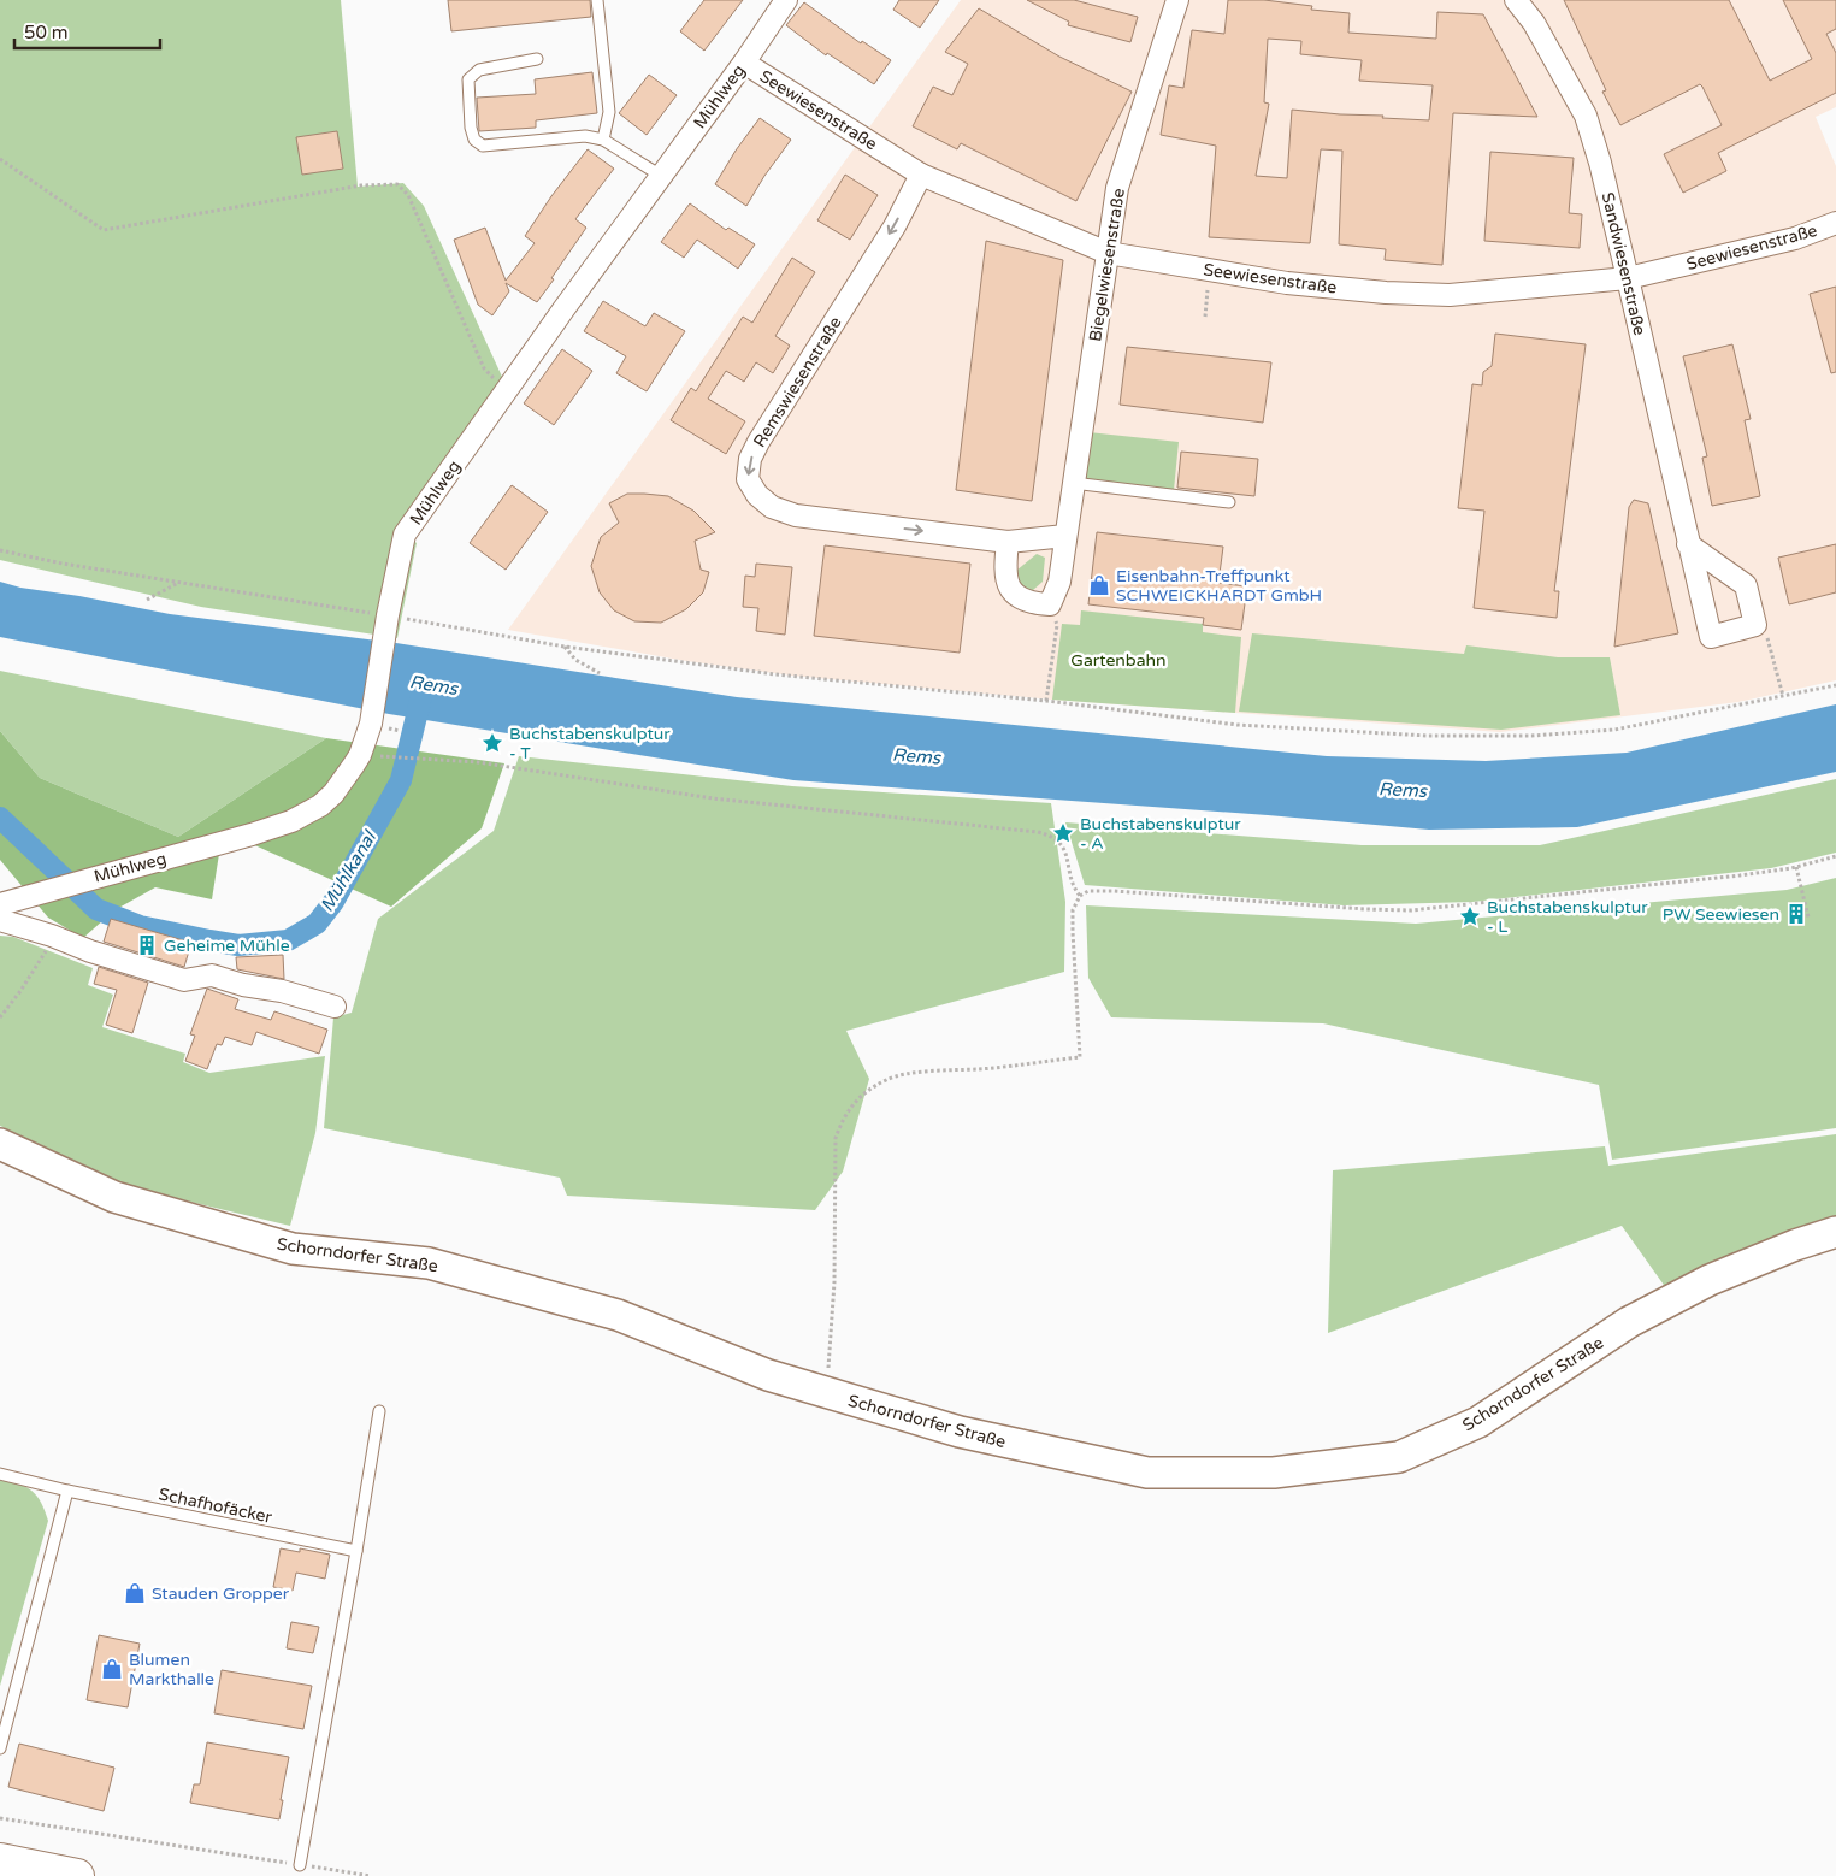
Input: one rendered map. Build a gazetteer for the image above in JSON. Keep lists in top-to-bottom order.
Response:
{
  "streets": {
    "main road": ["Schorndorfer Straße"],
    "street": [
      "Mühlweg",
      "Seewiesenstraße",
      "Sandwiesenstraße",
      "Biegelwiesenstraße",
      "Remswiesenstraße"
    ],
    "lane": ["Schafhofäcker"]
  },
  "crossings": [
    ["Mühlweg", "Seewiesenstraße"],
    ["Seewiesenstraße", "Sandwiesenstraße"],
    ["Seewiesenstraße", "Biegelwiesenstraße"],
    ["Seewiesenstraße", "Remswiesenstraße"]
  ],
  "water": ["Rems", "Mühlkanal"],
  "parks": ["Gartenbahn"],
  "places": {
    "shop": ["Eisenbahn-Treffpunkt SCHWEICKHARDT GmbH", "Stauden Gropper", "Blumen Markthalle"],
    "place": ["Buchstabenskulptur - T", "Buchstabenskulptur - A", "Buchstabenskulptur - L"],
    "building": ["PW Seewiesen", "Geheime Mühle"]
  },
  "scale_bar": "50 m"
}
